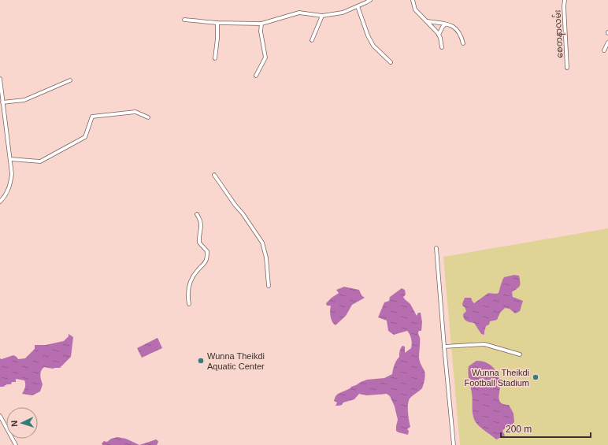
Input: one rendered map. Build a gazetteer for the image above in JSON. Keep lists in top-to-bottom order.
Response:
{
  "streets": {
    "street": ["စေတနာလမ်း"]
  },
  "places": ["Wunna Theikdi Aquatic Center", "Wunna Theikdi Football Stadium"],
  "scale_bar": "200 m",
  "north": "left"
}
